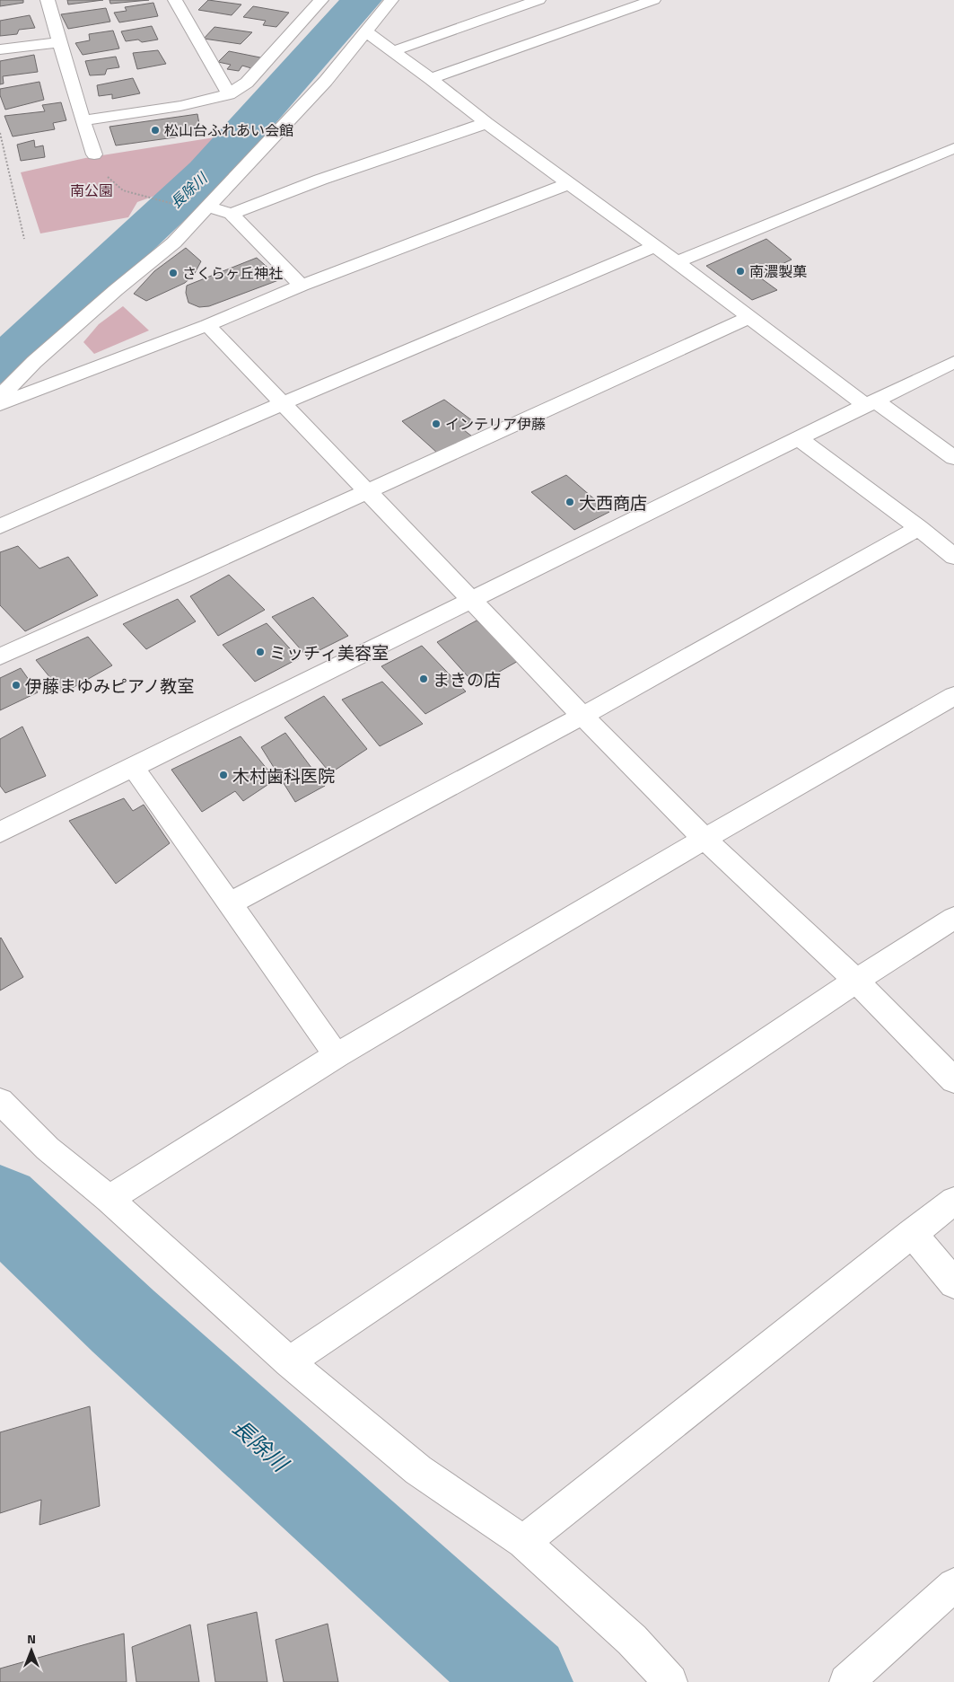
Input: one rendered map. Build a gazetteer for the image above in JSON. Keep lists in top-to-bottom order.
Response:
{
  "water": ["長除川"],
  "parks": ["南公園"],
  "places": [
    "松山台ふれあい会館",
    "南濃製菓",
    "さくらヶ丘神社",
    "インテリア伊藤",
    "大西商店",
    "ミッチィ美容室",
    "まきの店",
    "伊藤まゆみピアノ教室",
    "木村歯科医院"
  ],
  "north": "top"
}
